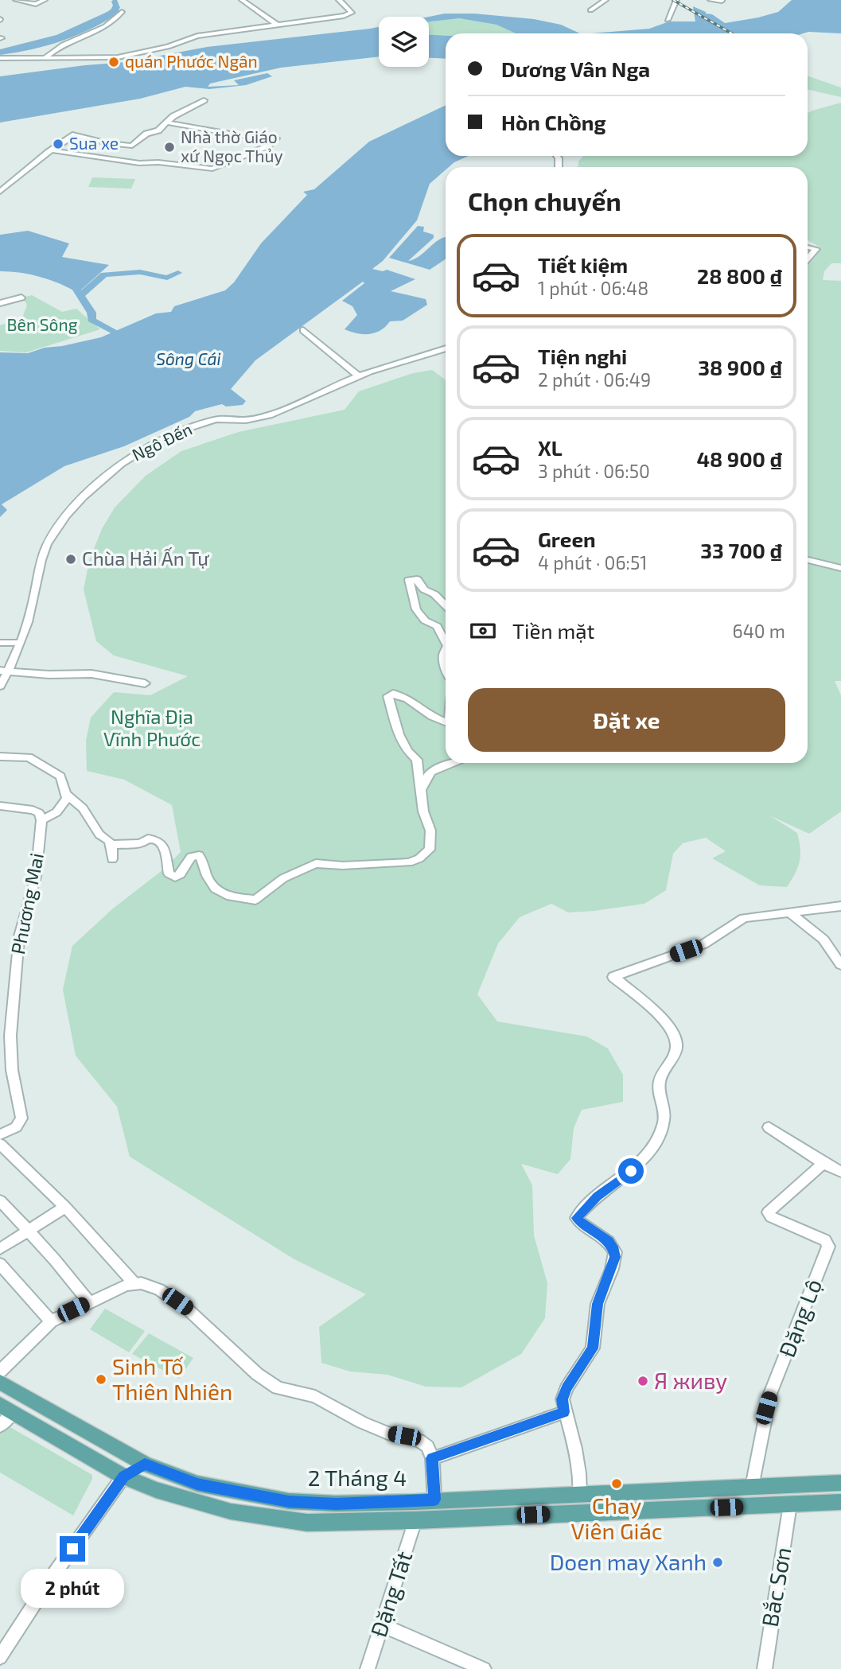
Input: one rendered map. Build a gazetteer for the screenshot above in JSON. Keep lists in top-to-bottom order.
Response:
{
  "streets": {
    "main road": ["2 Tháng 4"],
    "street": [
      "Ngô Đến",
      "Phương Mai",
      "Đặng Lộ",
      "Bắc Sơn",
      "Đặng Tất"
    ]
  },
  "crossings": [
    ["Đặng Lộ", "2 Tháng 4"],
    ["2 Tháng 4", "Bắc Sơn"],
    ["2 Tháng 4", "Đặng Tất"]
  ],
  "water": ["Sông Cái"],
  "parks": ["Bên Sông", "Nghĩa Địa Vĩnh Phước"],
  "places": [
    "quán Phước Ngân",
    "Sua xe",
    "Nhà thờ Giáo xứ Ngọc Thủy",
    "Chùa Hải Ấn Tự",
    "Sinh Tố Thiên Nhiên",
    "Я живу",
    "Chay Viên Giác",
    "Doen may Xanh"
  ],
  "page": {
    "banner": ["Dương Vân Nga", "Hòn Chồng"],
    "heading": "Chọn chuyến",
    "list": [
      {
        "name": "Tiết kiệm",
        "note": "1 phút · 06:48",
        "value": "28 800 ₫"
      },
      {
        "name": "Tiện nghi",
        "note": "2 phút · 06:49",
        "value": "38 900 ₫"
      },
      {
        "name": "XL",
        "note": "3 phút · 06:50",
        "value": "48 900 ₫"
      },
      {
        "name": "Green",
        "note": "4 phút · 06:51",
        "value": "33 700 ₫"
      }
    ],
    "pay": ["Tiền mặt", "640 m"],
    "buttons": "Đặt xe",
    "bubble": "2 phút"
  }
}
